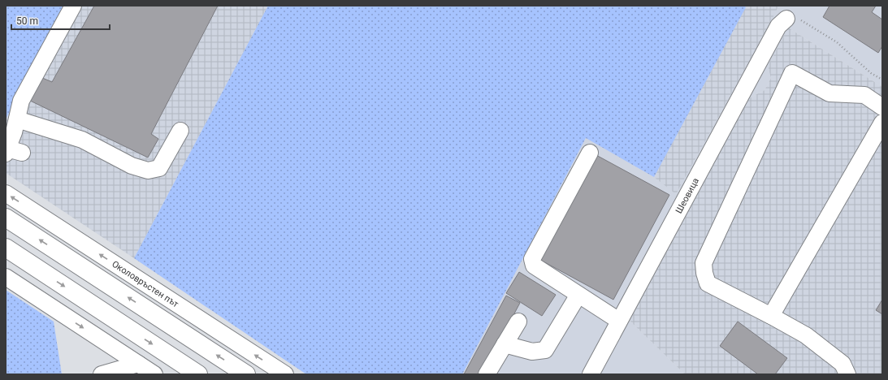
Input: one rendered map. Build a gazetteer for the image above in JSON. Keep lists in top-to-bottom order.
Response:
{
  "streets": {
    "street": ["Шеовица", "Околовръстен път"]
  },
  "scale_bar": "50 m"
}
